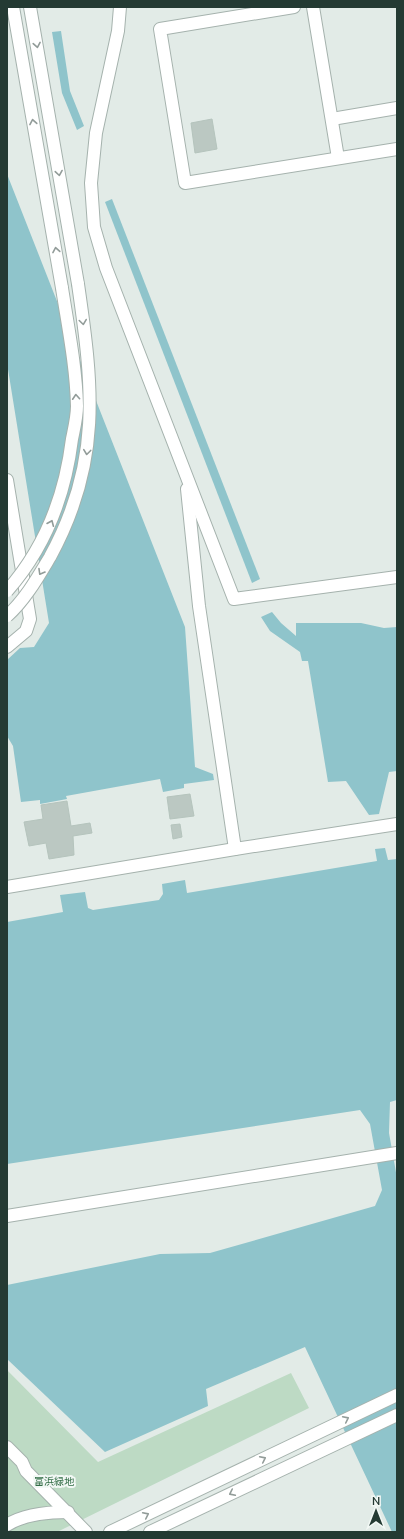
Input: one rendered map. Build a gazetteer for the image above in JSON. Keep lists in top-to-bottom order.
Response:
{
  "parks": ["富浜緑地"],
  "north": "top"
}
